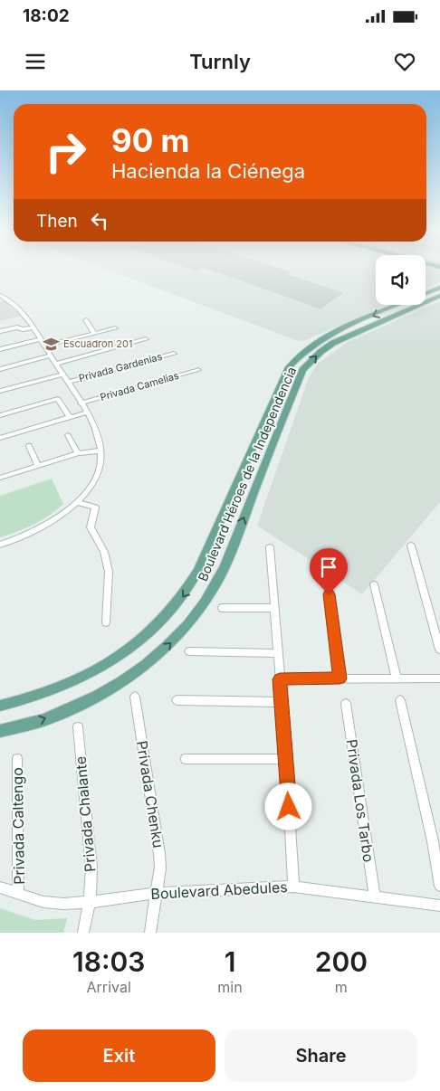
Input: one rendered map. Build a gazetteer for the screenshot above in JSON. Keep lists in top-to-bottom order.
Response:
{
  "streets": {
    "main road": ["Boulevard Héroes de la Independencia"],
    "street": [
      "Privada Gardenias",
      "Privada Camelias",
      "Privada Chenku",
      "Privada Los Tarbo",
      "Privada Chalante",
      "Privada Caltengo",
      "Boulevard Abedules"
    ]
  },
  "crossings": [
    ["Privada Chenku", "Boulevard Abedules"],
    ["Privada Los Tarbo", "Boulevard Abedules"],
    ["Privada Chalante", "Boulevard Abedules"],
    ["Privada Caltengo", "Boulevard Abedules"]
  ],
  "places": {
    "school or university": ["Escuadron 201"]
  },
  "page": {
    "status": "18:02",
    "header": "Turnly",
    "turn": ["90 m", "Hacienda la Ciénega"],
    "then": "Then",
    "eta": [
      "18:03",
      "Arrival",
      "1",
      "min",
      "200",
      "m"
    ],
    "buttons": ["Exit", "Share"]
  }
}
